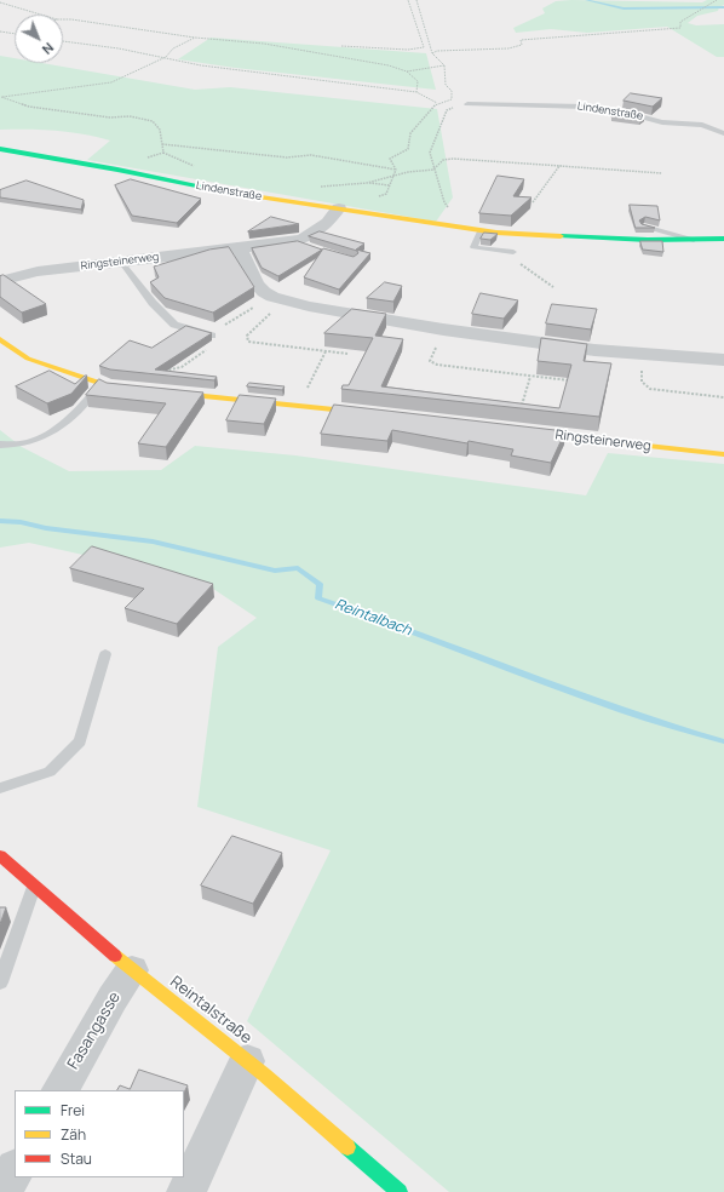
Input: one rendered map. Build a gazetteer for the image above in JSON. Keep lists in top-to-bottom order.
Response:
{
  "streets": {
    "street": [
      "Lindenstraße",
      "Ringsteinerweg",
      "Reintalstraße",
      "Fasangasse"
    ]
  },
  "crossings": [
    ["Lindenstraße", "Ringsteinerweg"],
    ["Reintalstraße", "Fasangasse"]
  ],
  "water": ["Reintalbach"],
  "legend": ["Frei", "Zäh", "Stau"],
  "north": "bottom right"
}
